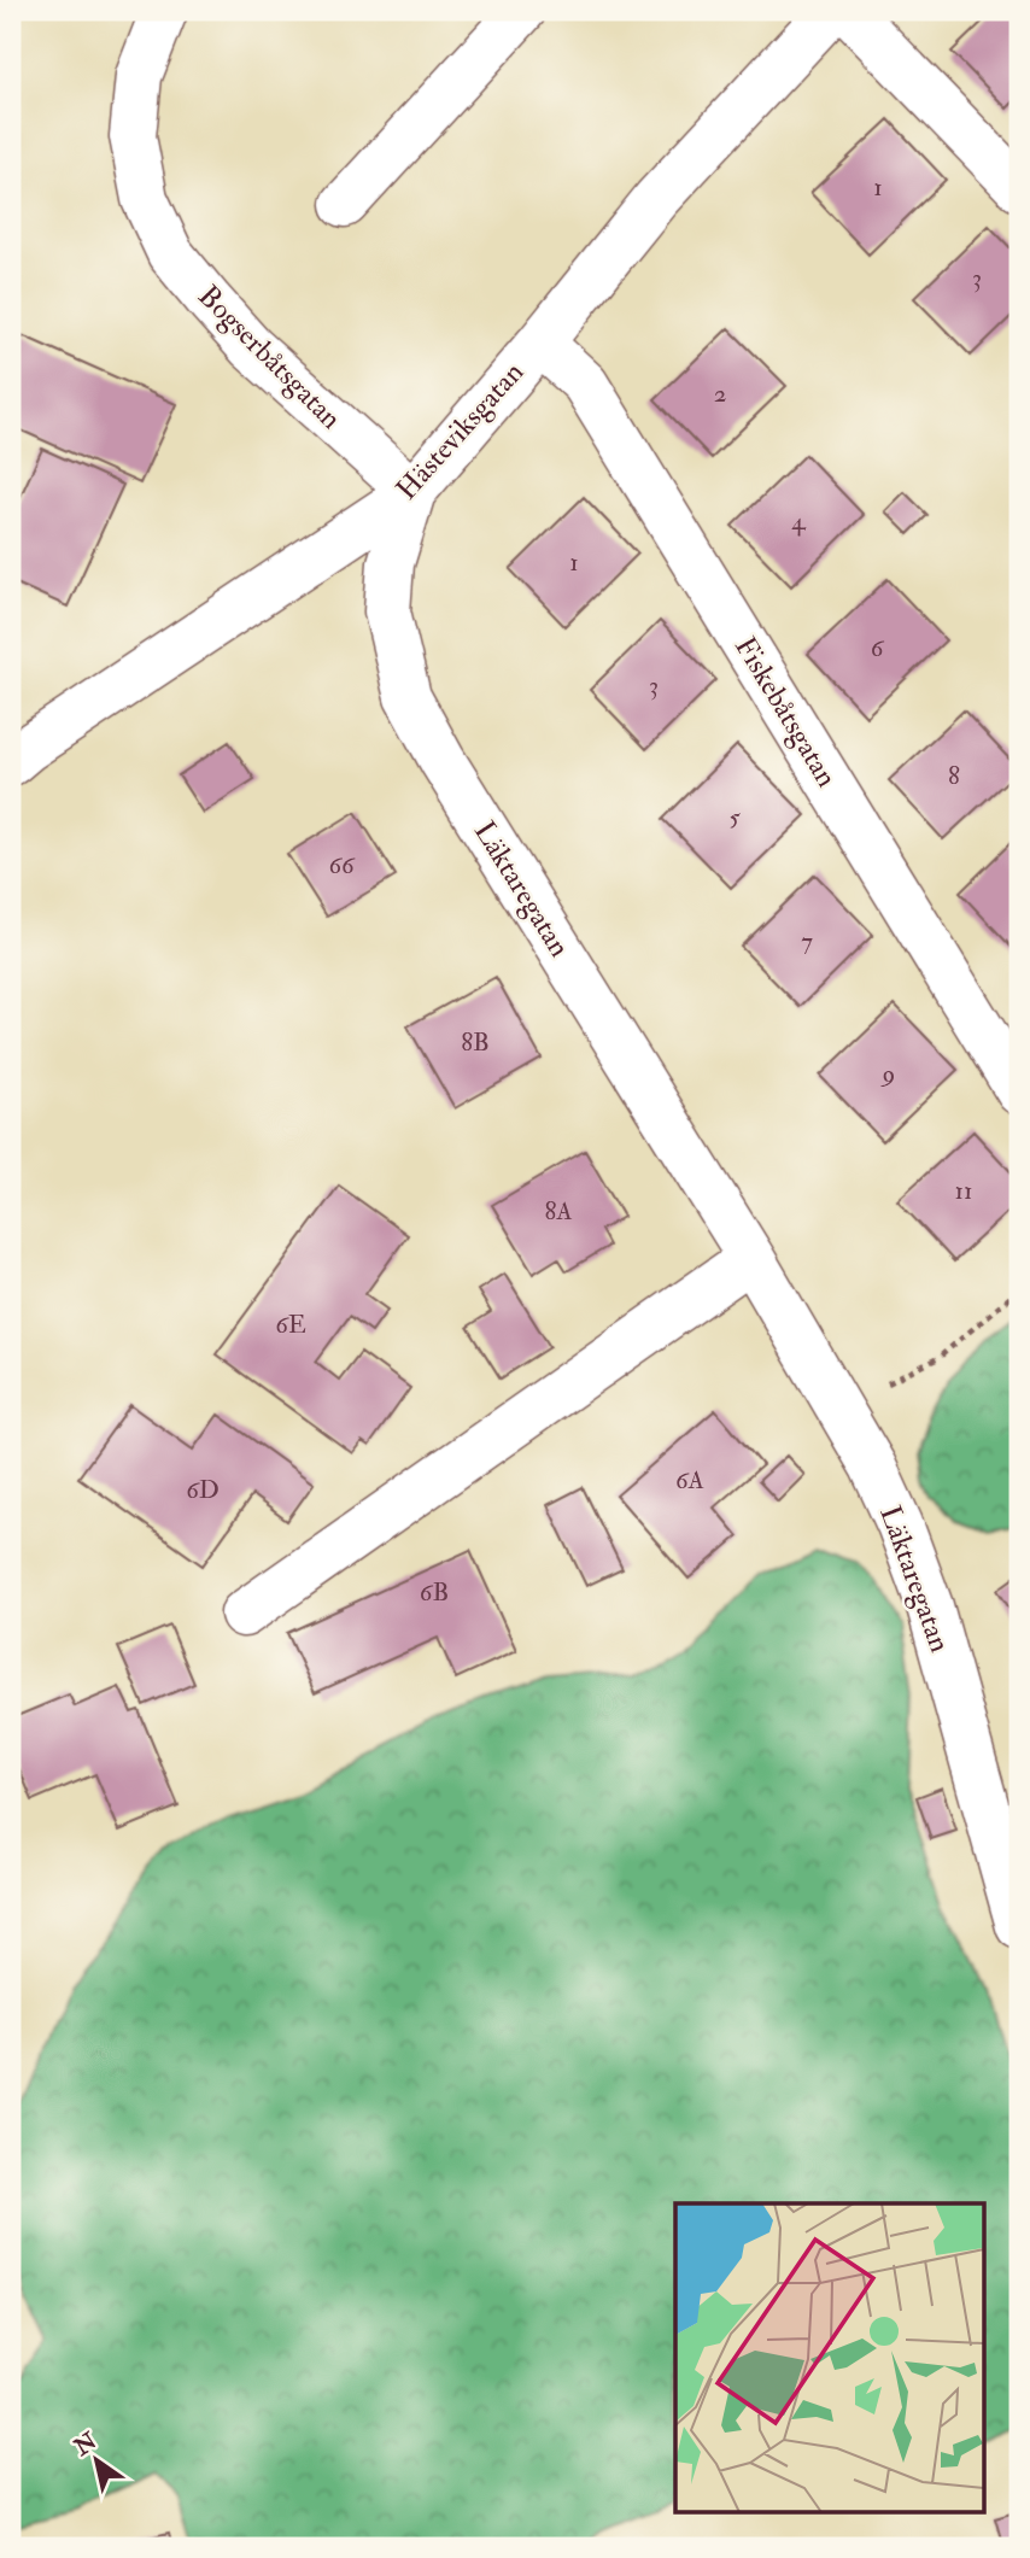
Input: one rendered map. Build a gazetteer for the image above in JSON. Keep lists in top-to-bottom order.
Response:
{
  "streets": {
    "street": [
      "Bogserbåtsgatan",
      "Hästeviksgatan",
      "Fiskebåtsgatan",
      "Läktaregatan"
    ]
  },
  "crossings": [
    ["Bogserbåtsgatan", "Hästeviksgatan"],
    ["Bogserbåtsgatan", "Läktaregatan"],
    ["Hästeviksgatan", "Fiskebåtsgatan"],
    ["Hästeviksgatan", "Läktaregatan"]
  ],
  "house_numbers": [
    "1",
    "3",
    "2",
    "4",
    "1",
    "6",
    "3",
    "8",
    "5",
    "66",
    "7",
    "8B",
    "9",
    "11",
    "8A",
    "6E",
    "6A",
    "6D",
    "6B"
  ],
  "north": "top left"
}
